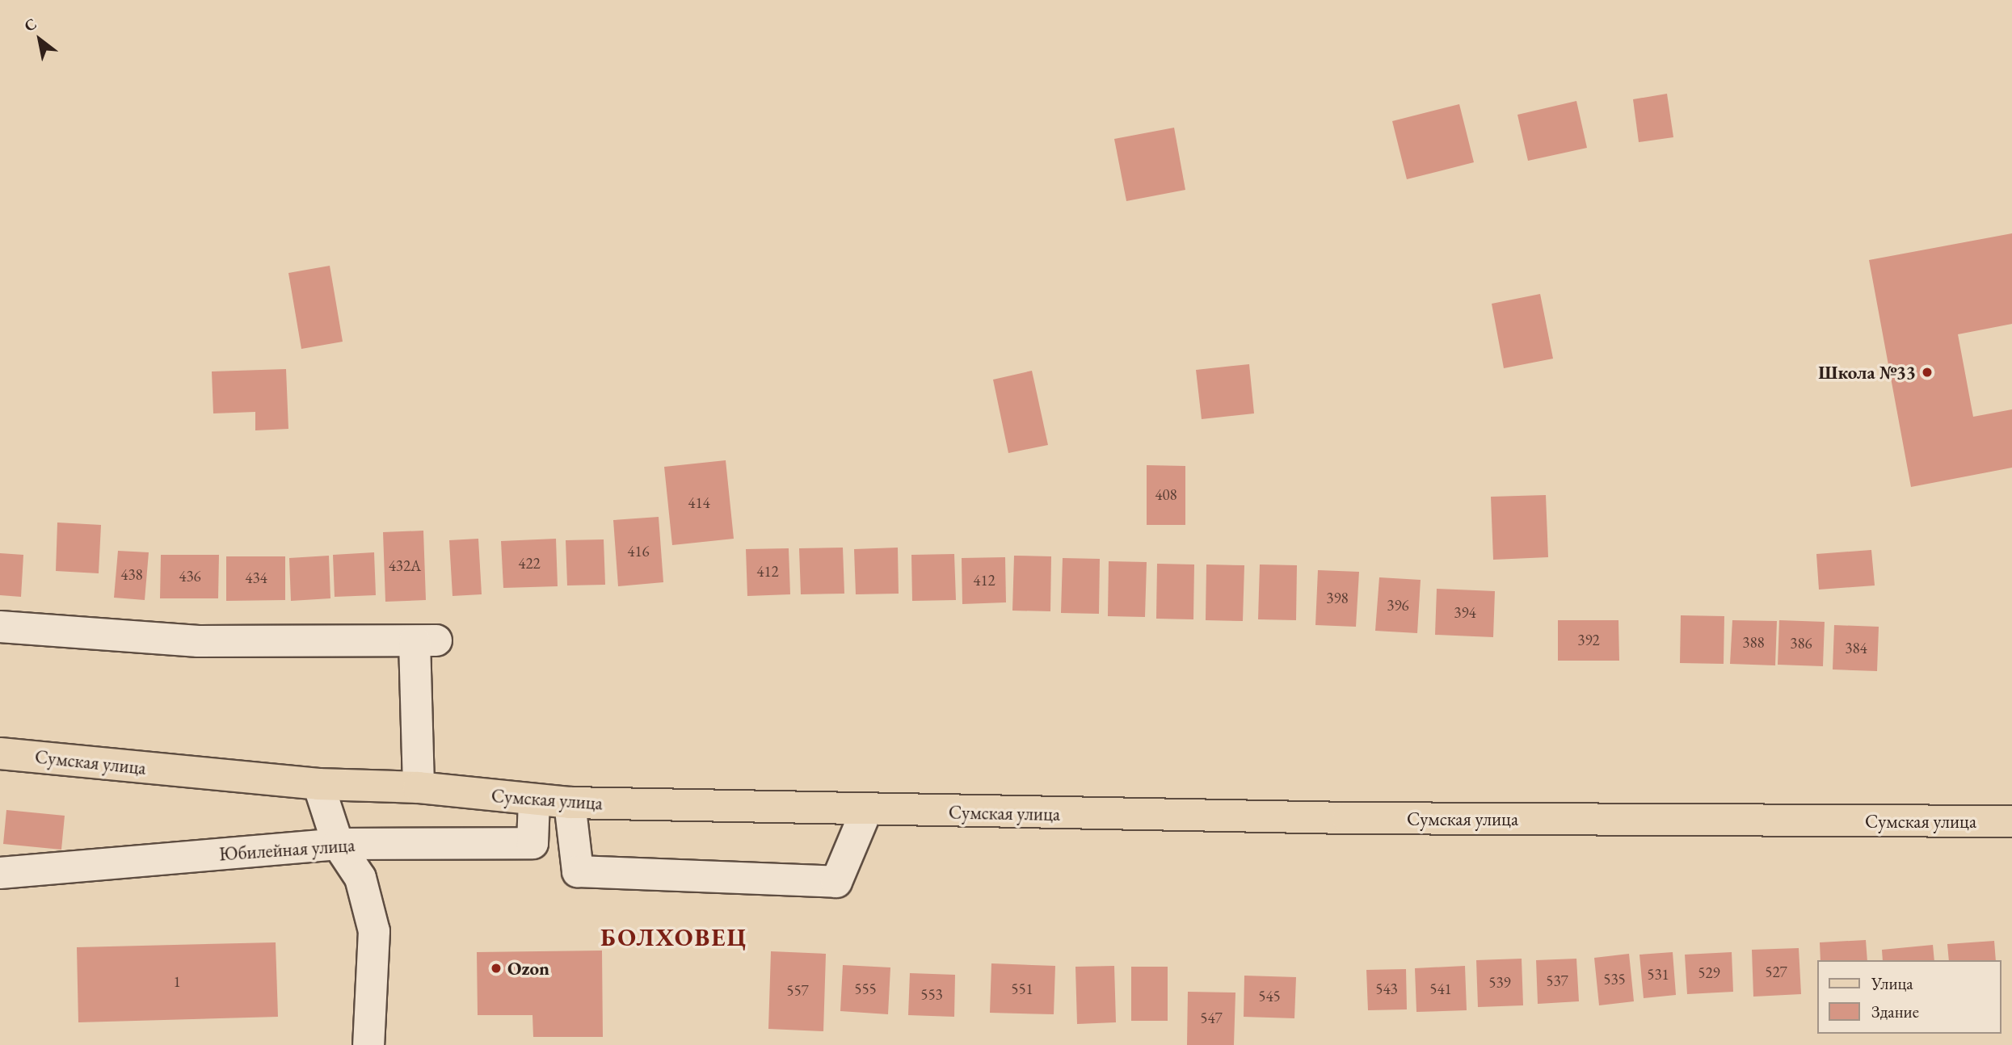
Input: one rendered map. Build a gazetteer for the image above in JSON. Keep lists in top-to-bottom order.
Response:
{
  "streets": {
    "main road": ["Сумская улица"],
    "street": ["Юбилейная улица"]
  },
  "crossings": [
    ["Сумская улица", "Юбилейная улица"]
  ],
  "districts": ["БОЛХОВЕЦ"],
  "places": ["Школа №33", "Ozon"],
  "house_numbers": [
    "408",
    "414",
    "416",
    "422",
    "432А",
    "412",
    "438",
    "436",
    "434",
    "412",
    "398",
    "396",
    "394",
    "392",
    "388",
    "386",
    "384",
    "527",
    "529",
    "531",
    "535",
    "537",
    "1",
    "539",
    "555",
    "551",
    "543",
    "541",
    "557",
    "553",
    "545",
    "547"
  ],
  "legend": ["Улица", "Здание"],
  "north": "top left"
}
